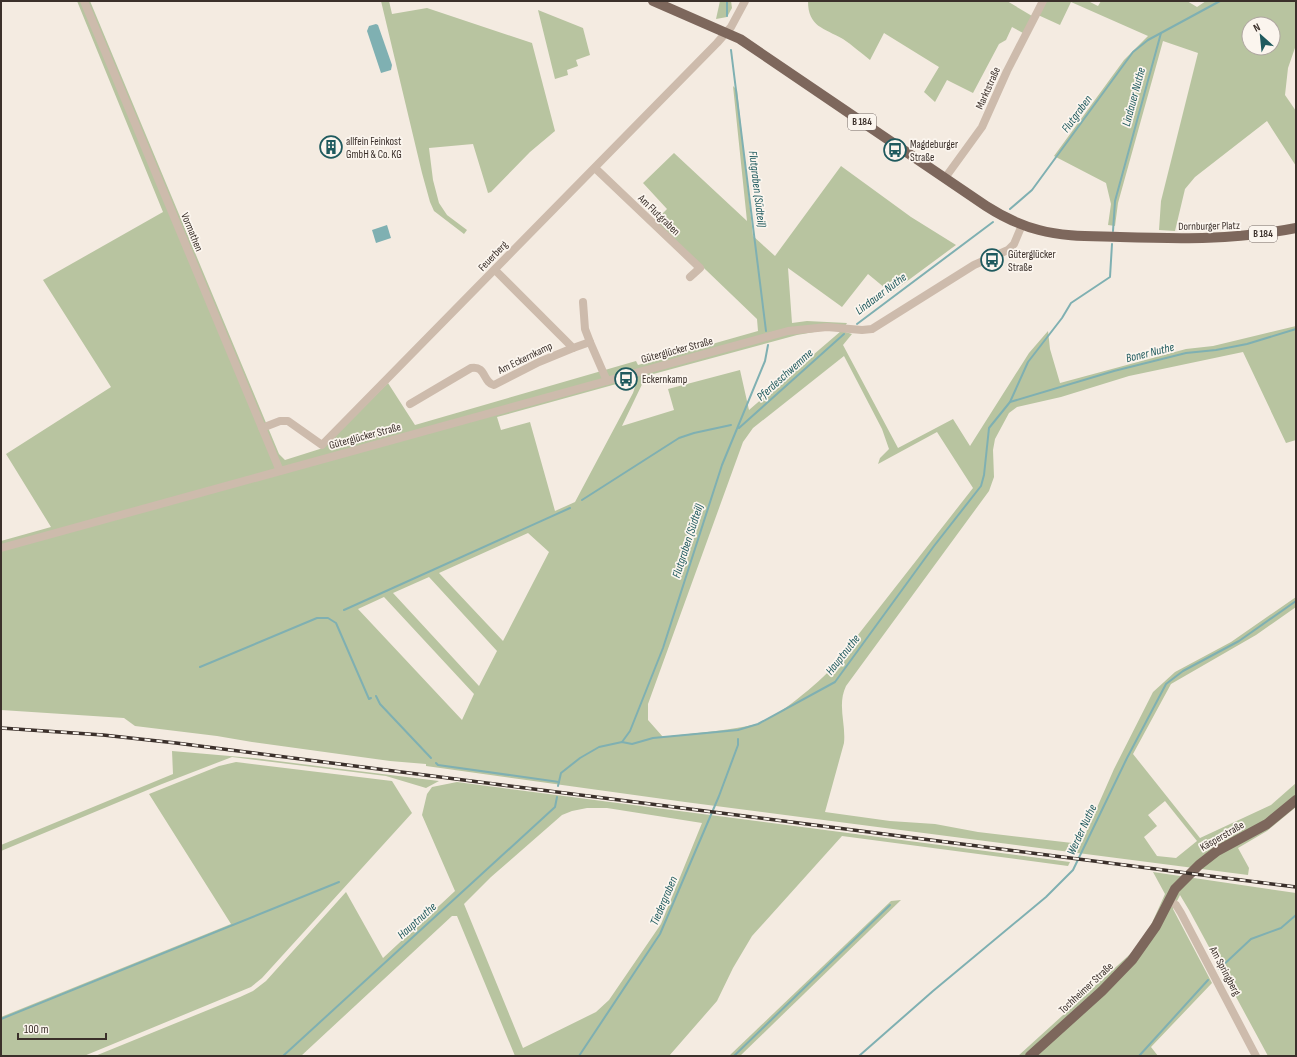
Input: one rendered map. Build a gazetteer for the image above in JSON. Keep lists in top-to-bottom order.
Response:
{
  "streets": {
    "main road": [
      "B 184",
      "Dornburger Platz",
      "Käsperstraße",
      "Tochheimer Straße"
    ],
    "street": [
      "Marktstraße",
      "Am Flutgraben",
      "Vormathen",
      "Feuerberg",
      "Güterglücker Straße",
      "Am Eckernkamp",
      "Am Springberg"
    ]
  },
  "crossings": [
    ["Marktstraße", "B 184"],
    ["B 184", "Dornburger Platz"],
    ["B 184", "Feuerberg"],
    ["B 184", "Güterglücker Straße"],
    ["Am Flutgraben", "Feuerberg"],
    ["Dornburger Platz", "Güterglücker Straße"],
    ["Vormathen", "Feuerberg"],
    ["Vormathen", "Güterglücker Straße"],
    ["Feuerberg", "Am Eckernkamp"],
    ["Käsperstraße", "Am Springberg"],
    ["Käsperstraße", "Tochheimer Straße"]
  ],
  "water": [
    "Lindauer Nuthe",
    "Flutgraben",
    "Flutgraben (Südteil)",
    "Boner Nuthe",
    "Pferdeschwemme",
    "Hauptnuthe",
    "Werder Nuthe",
    "Tiedergraben"
  ],
  "places": {
    "building": ["allfein Feinkost GmbH & Co. KG"],
    "bus stop": ["Magdeburger Straße", "Güterglücker Straße", "Eckernkamp"]
  },
  "scale_bar": "100 m",
  "north": "top left"
}
